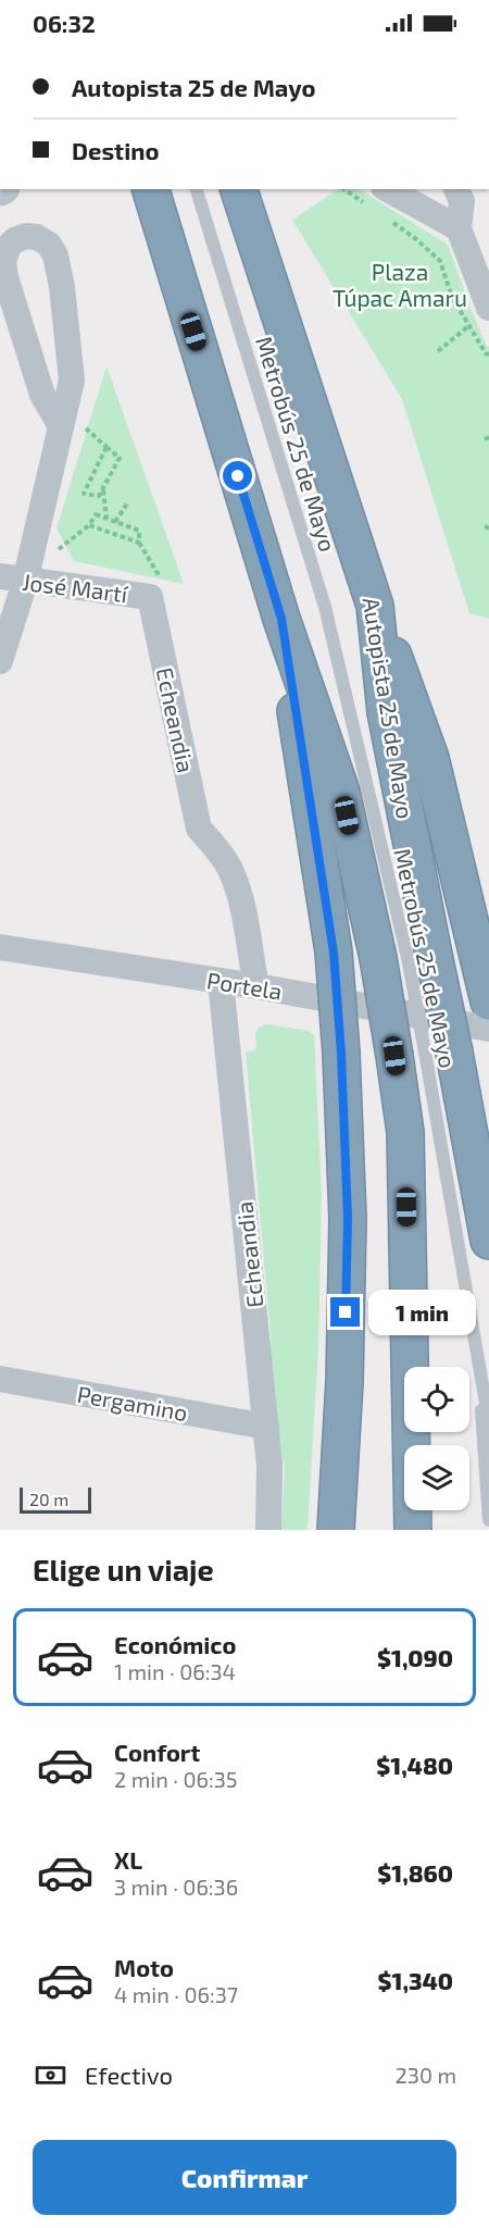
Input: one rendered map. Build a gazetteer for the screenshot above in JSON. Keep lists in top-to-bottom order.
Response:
{
  "streets": {
    "highway": ["Autopista 25 de Mayo"],
    "street": [
      "José Martí",
      "Echeandia",
      "Portela",
      "Pergamino"
    ],
    "lane": ["Metrobús 25 de Mayo"]
  },
  "crossings": [
    ["Metrobús 25 de Mayo", "Autopista 25 de Mayo"],
    ["José Martí", "Echeandia"],
    ["Echeandia", "Portela"],
    ["Echeandia", "Pergamino"]
  ],
  "parks": ["Plaza Túpac Amaru"],
  "scale_bar": "20 m",
  "page": {
    "status": "06:32",
    "banner": ["Autopista 25 de Mayo", "Destino"],
    "bubble": "1 min",
    "scale": "20 m",
    "heading": "Elige un viaje",
    "list": [
      {
        "name": "Económico",
        "note": "1 min · 06:34",
        "value": "$1,090"
      },
      {
        "name": "Confort",
        "note": "2 min · 06:35",
        "value": "$1,480"
      },
      {
        "name": "XL",
        "note": "3 min · 06:36",
        "value": "$1,860"
      },
      {
        "name": "Moto",
        "note": "4 min · 06:37",
        "value": "$1,340"
      }
    ],
    "pay": ["Efectivo", "230 m"],
    "buttons": "Confirmar"
  }
}
